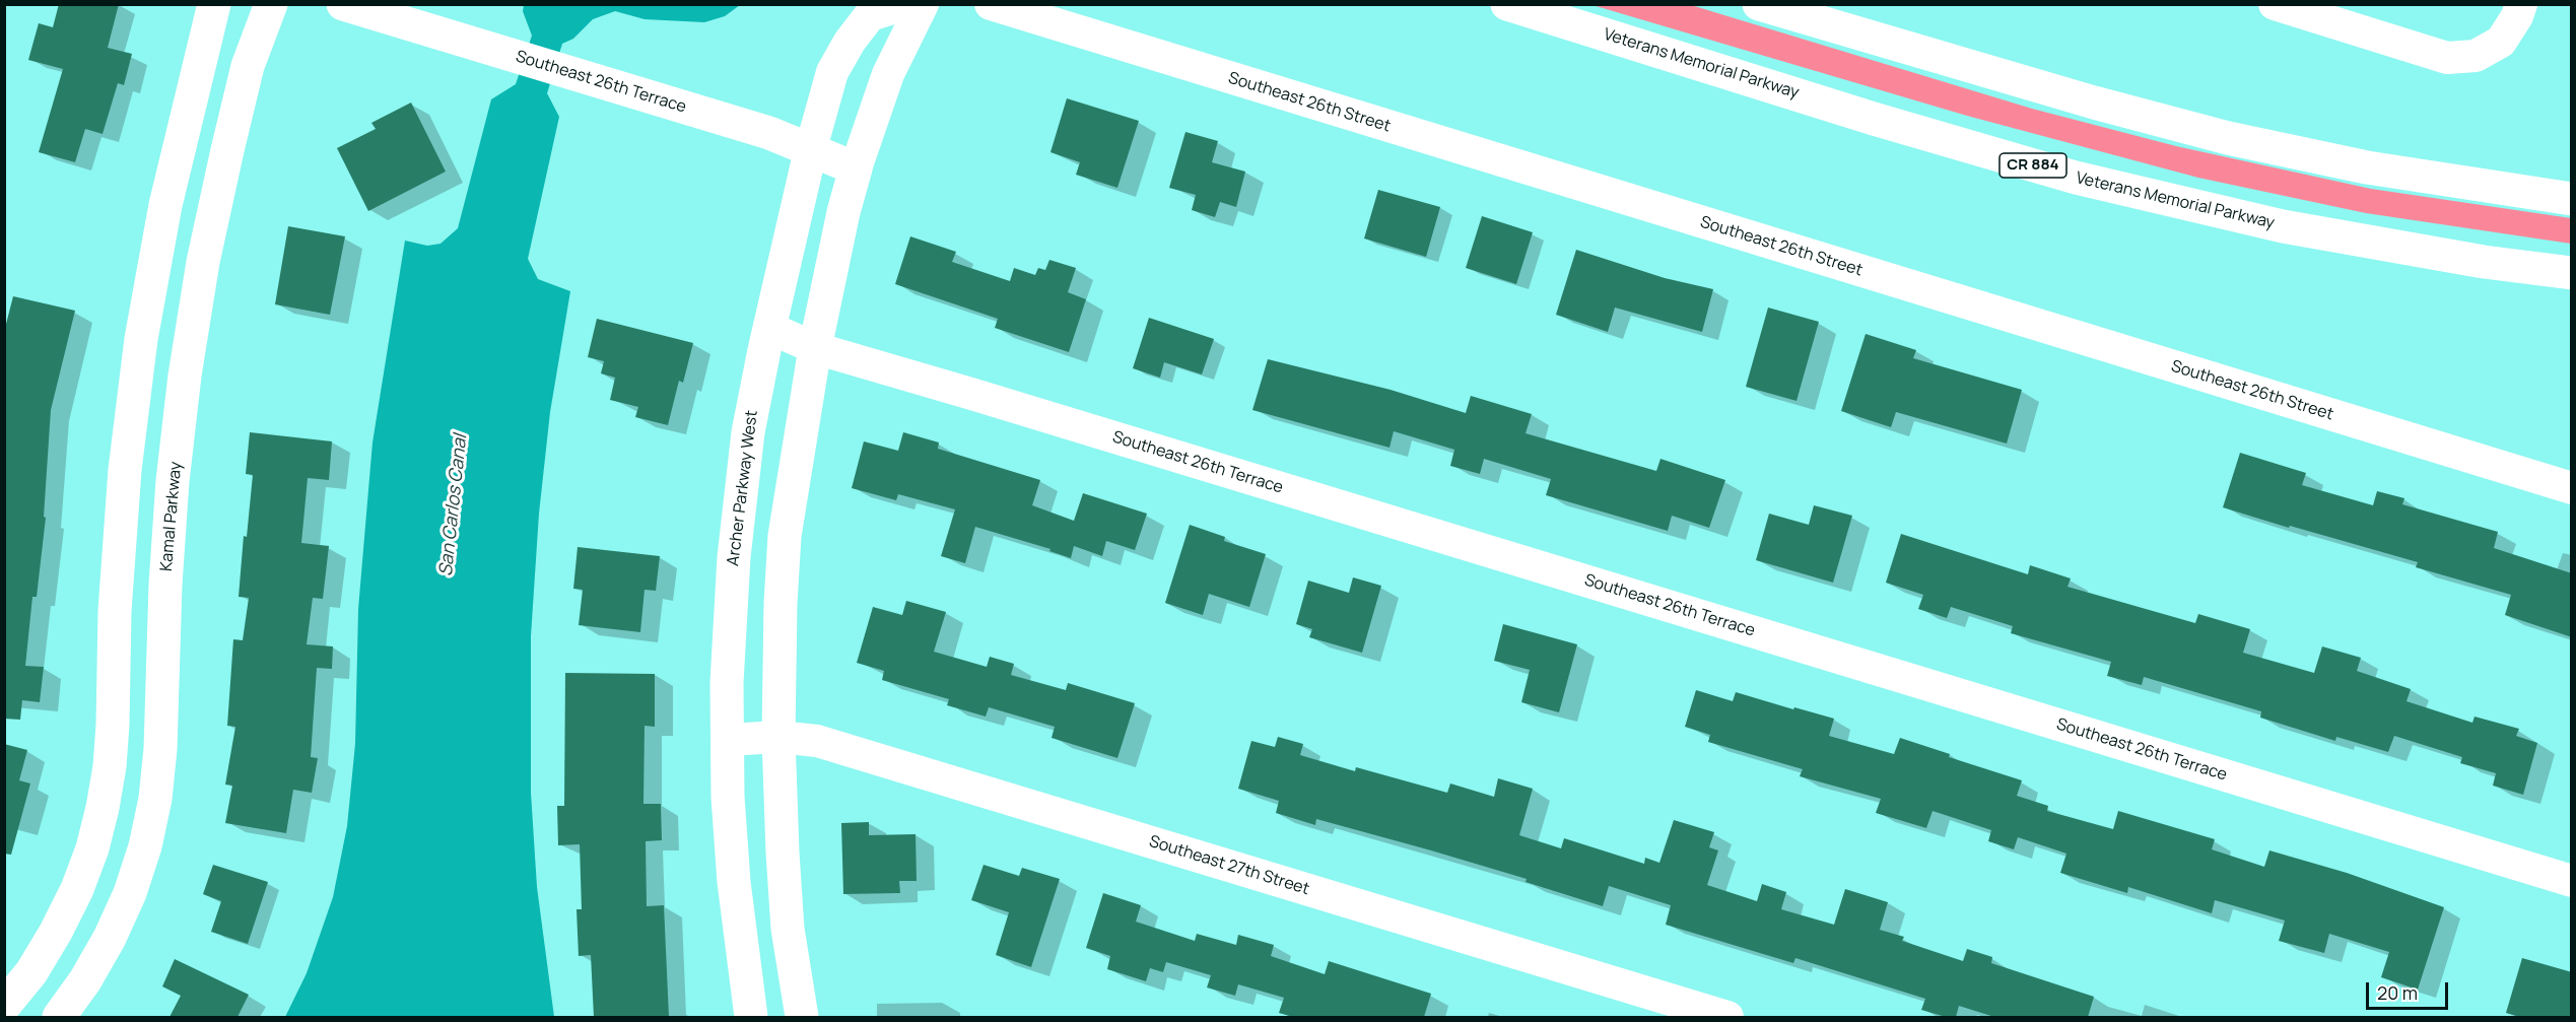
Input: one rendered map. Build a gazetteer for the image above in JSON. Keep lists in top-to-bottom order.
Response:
{
  "streets": {
    "main road": [
      "Veterans Memorial Parkway",
      "Southeast 26th Terrace",
      "CR 884",
      "Archer Parkway West",
      "Kamal Parkway"
    ],
    "street": ["Southeast 26th Street", "Southeast 27th Street"]
  },
  "crossings": [
    ["Southeast 26th Terrace", "Archer Parkway West"],
    ["Archer Parkway West", "Southeast 27th Street"]
  ],
  "water": ["San Carlos Canal"],
  "scale_bar": "20 m"
}
